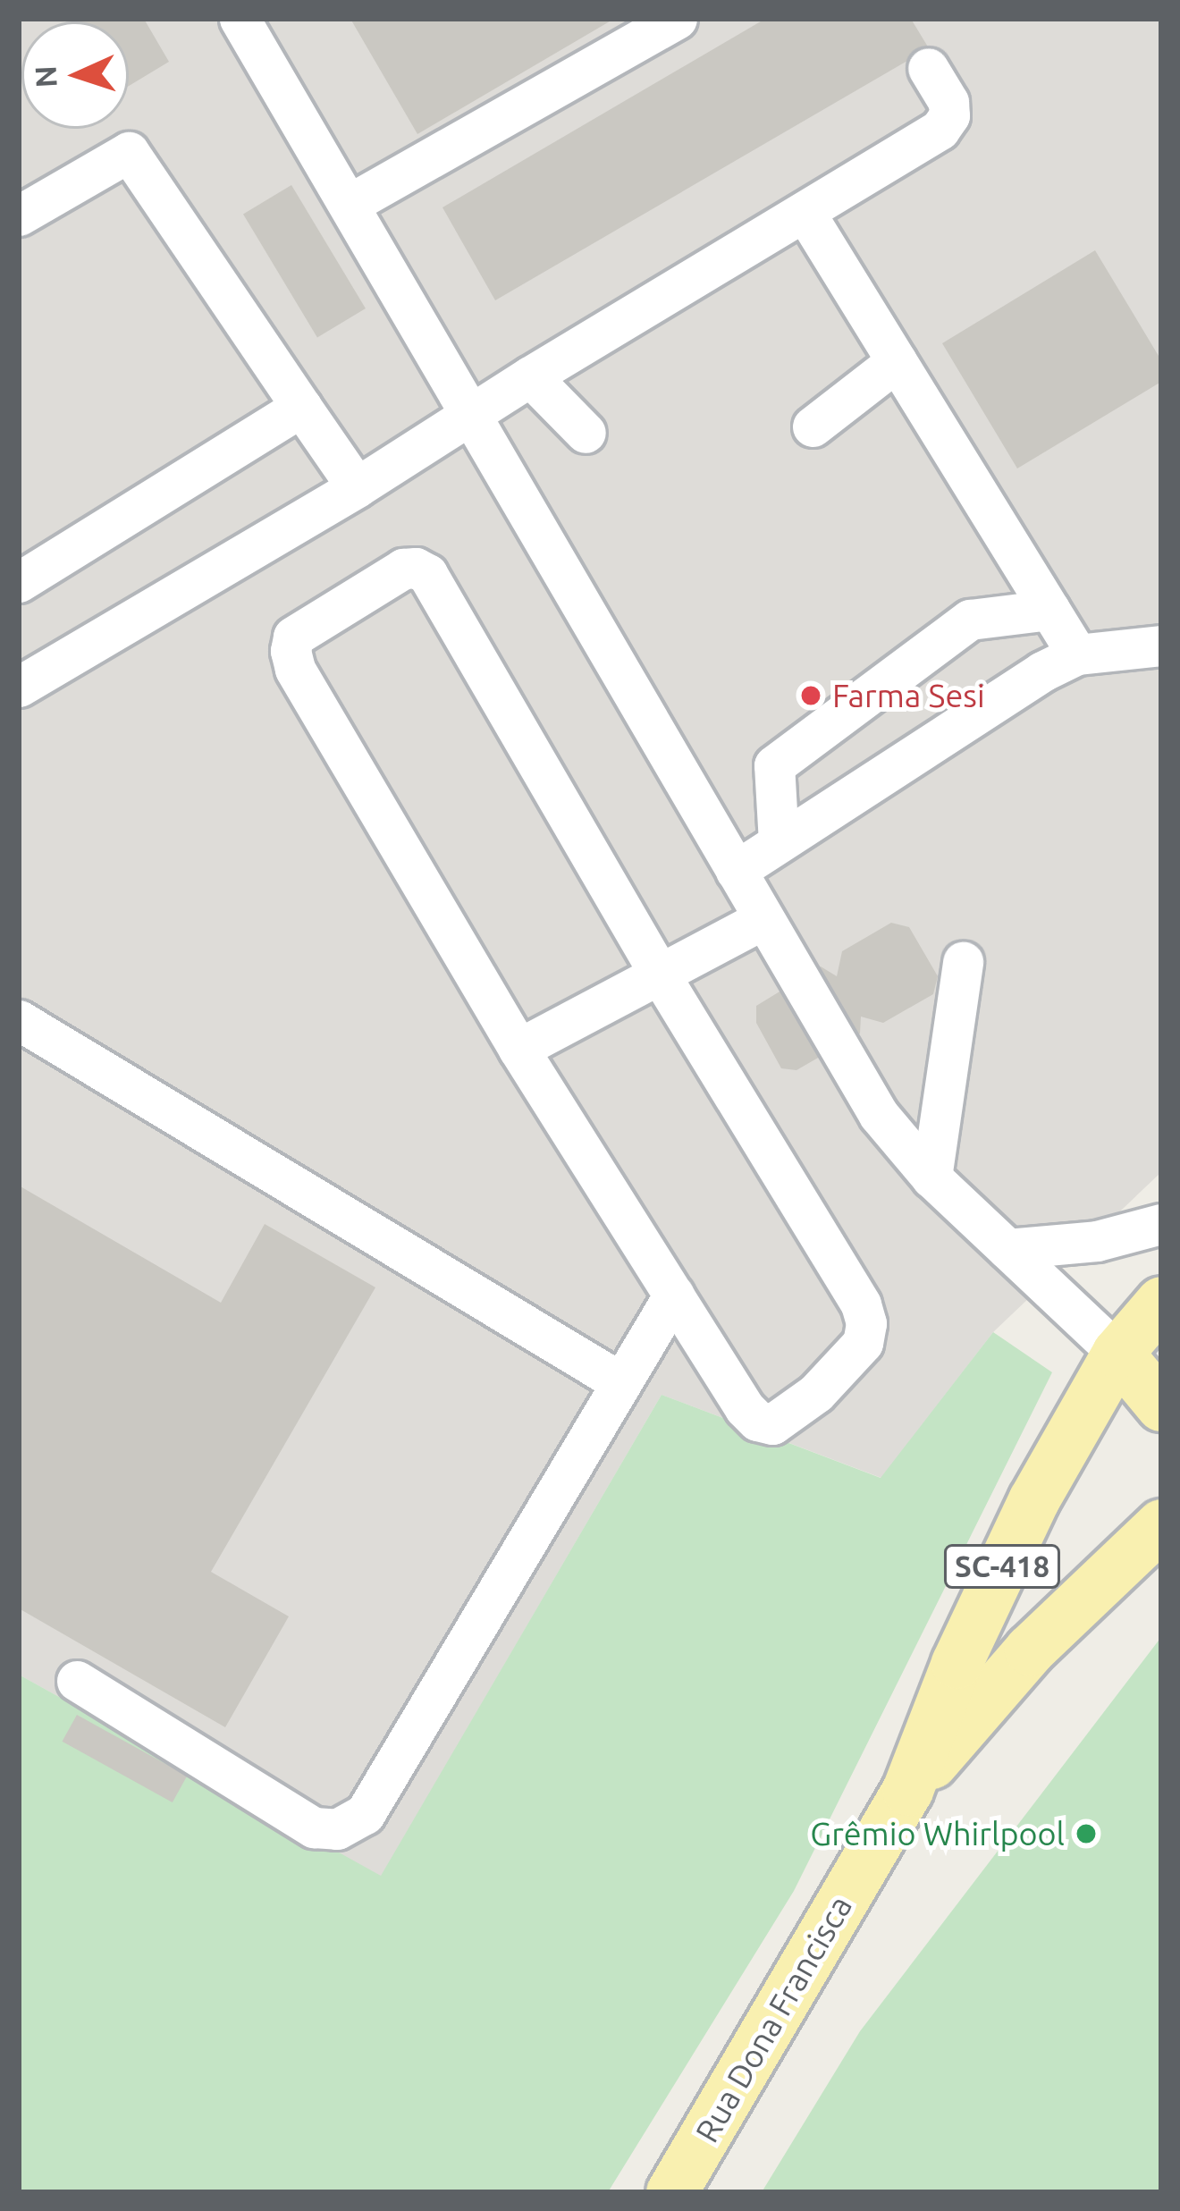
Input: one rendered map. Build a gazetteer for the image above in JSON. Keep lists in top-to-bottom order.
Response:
{
  "streets": {
    "main road": ["SC-418", "Rua Dona Francisca"]
  },
  "places": ["Farma Sesi", "Grêmio Whirlpool"],
  "north": "left"
}
